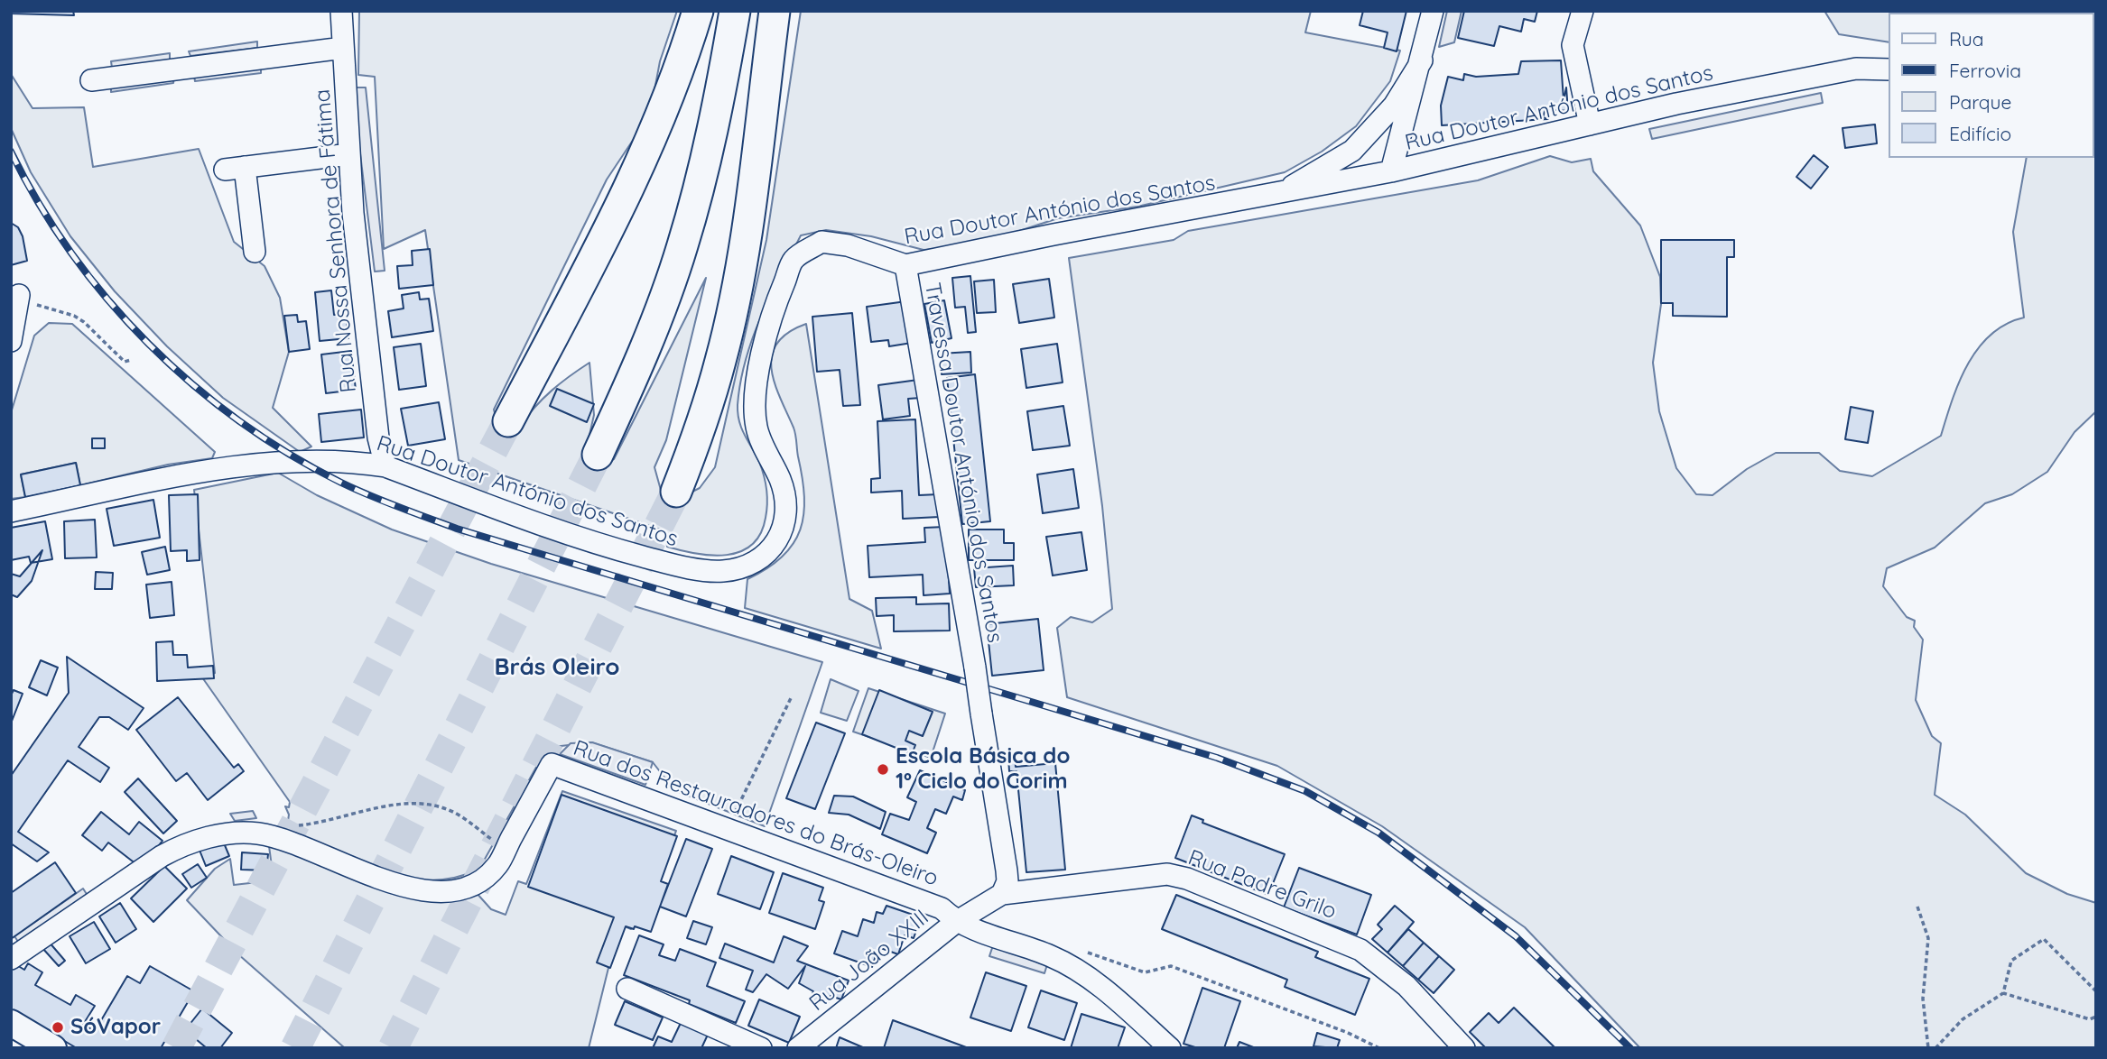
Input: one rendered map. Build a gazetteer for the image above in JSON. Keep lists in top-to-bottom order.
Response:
{
  "streets": {
    "street": [
      "Rua Doutor António dos Santos",
      "Rua Nossa Senhora de Fátima",
      "Travessa Doutor António dos Santos",
      "Rua dos Restauradores do Brás-Oleiro",
      "Rua Padre Grilo",
      "Rua João XXIII"
    ]
  },
  "crossings": [
    ["Rua Doutor António dos Santos", "Rua Nossa Senhora de Fátima"],
    ["Rua Doutor António dos Santos", "Travessa Doutor António dos Santos"],
    ["Travessa Doutor António dos Santos", "Rua Padre Grilo"],
    ["Travessa Doutor António dos Santos", "Rua João XXIII"],
    ["Rua dos Restauradores do Brás-Oleiro", "Rua João XXIII"],
    ["Rua Padre Grilo", "Rua João XXIII"]
  ],
  "districts": ["Brás Oleiro"],
  "places": ["Escola Básica do 1º Ciclo do Corim", "SóVapor"],
  "legend": [
    "Rua",
    "Ferrovia",
    "Parque",
    "Edifício"
  ]
}
